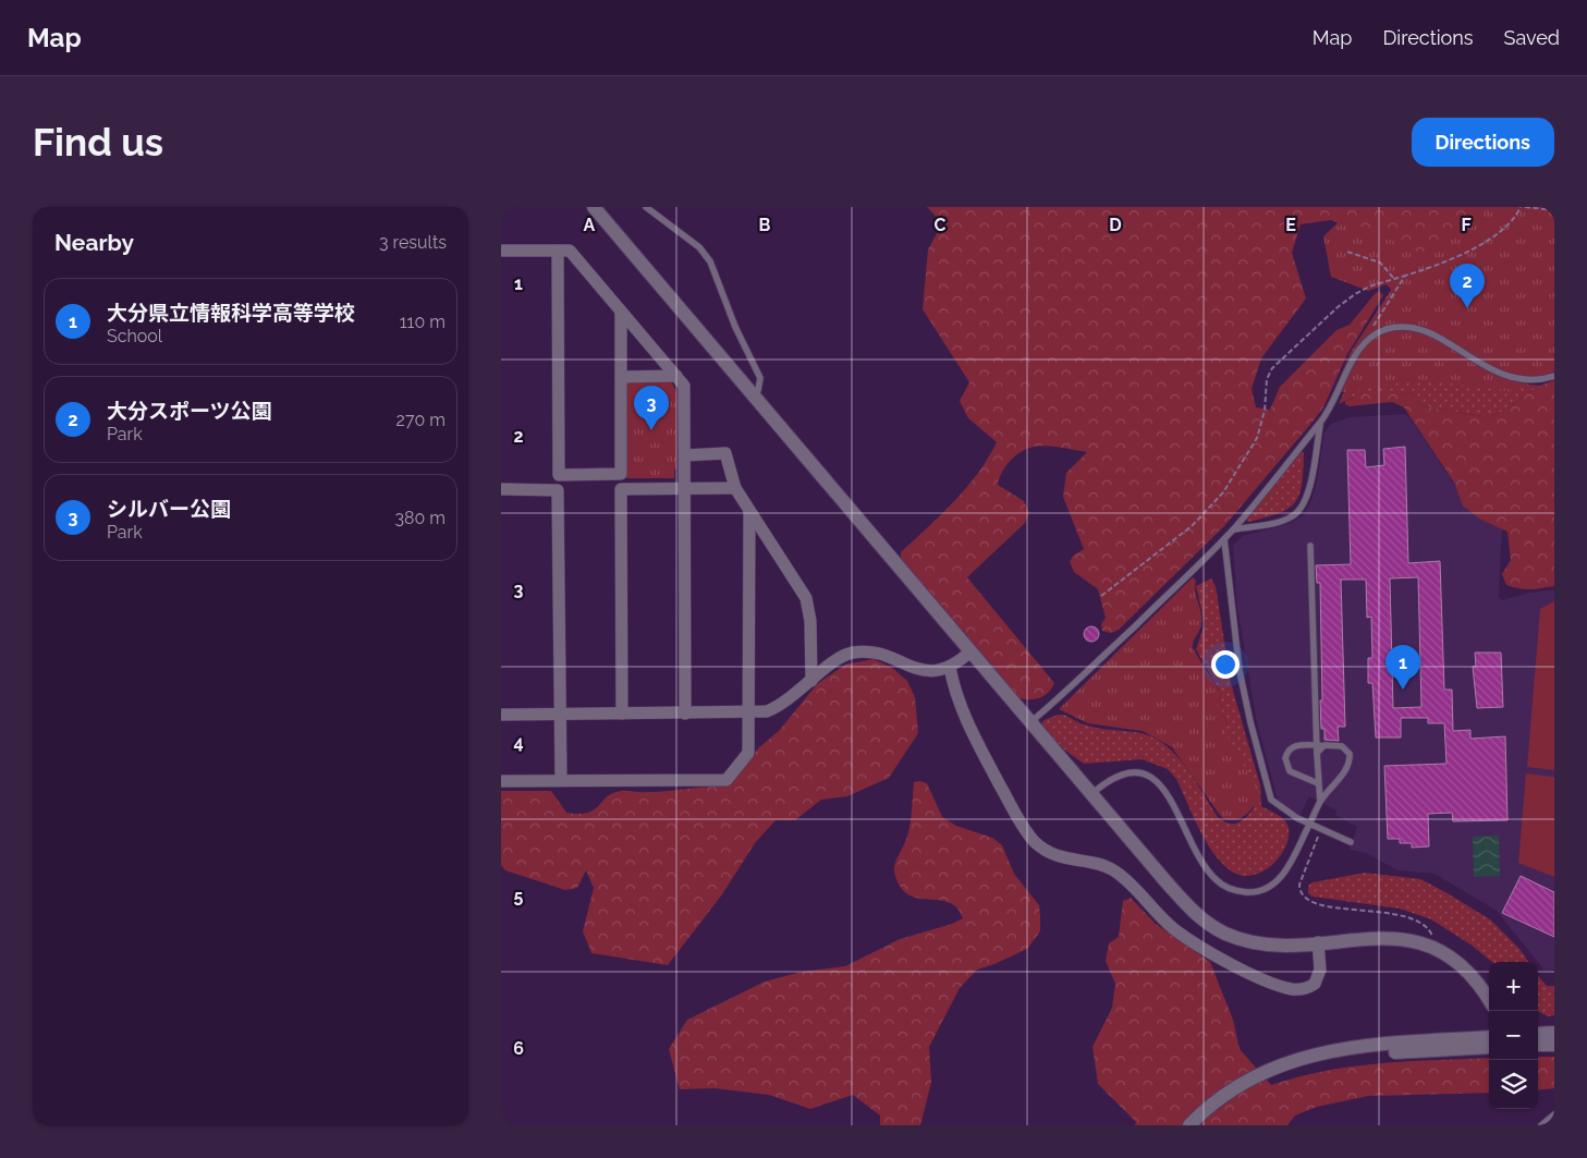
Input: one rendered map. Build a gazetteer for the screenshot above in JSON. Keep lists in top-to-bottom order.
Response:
{
  "page": {
    "header": "Map",
    "nav": ["Map", "Directions", "Saved"],
    "buttons": "Directions",
    "title": "Find us",
    "heading": ["Nearby", "3 results"],
    "pins": ["2", "3", "1"],
    "list": [
      {
        "mark": "1",
        "name": "大分県立情報科学高等学校",
        "note": "School",
        "value": "110 m"
      },
      {
        "mark": "2",
        "name": "大分スポーツ公園",
        "note": "Park",
        "value": "270 m"
      },
      {
        "mark": "3",
        "name": "シルバー公園",
        "note": "Park",
        "value": "380 m"
      }
    ],
    "map_buttons": ["+", "−"]
  },
  "grid": {
    "columns": [
      "A",
      "B",
      "C",
      "D",
      "E",
      "F"
    ],
    "rows": [
      "1",
      "2",
      "3",
      "4",
      "5",
      "6"
    ]
  }
}
